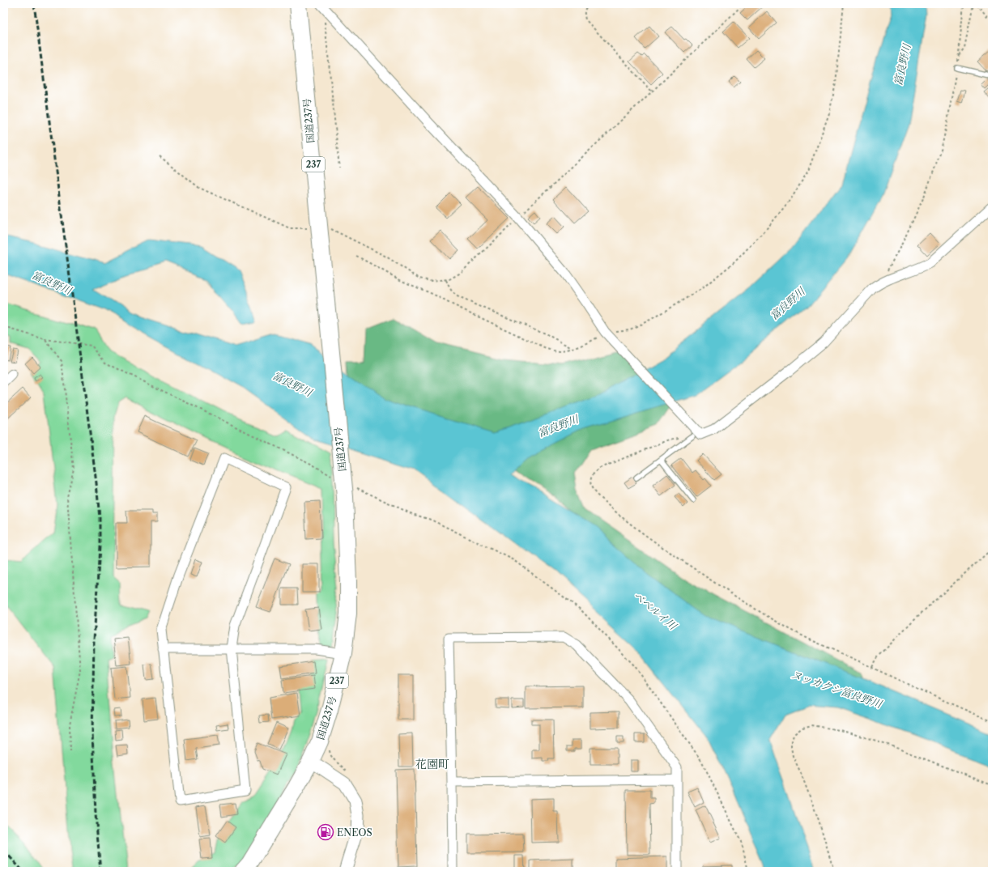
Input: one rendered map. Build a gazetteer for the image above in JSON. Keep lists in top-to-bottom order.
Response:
{
  "streets": {
    "highway": ["国道237号", "237"]
  },
  "districts": ["花園町"],
  "water": ["富良野川", "ベベルイ川", "ヌッカクシ富良野川"],
  "places": {
    "fuel station": ["ENEOS"]
  }
}
